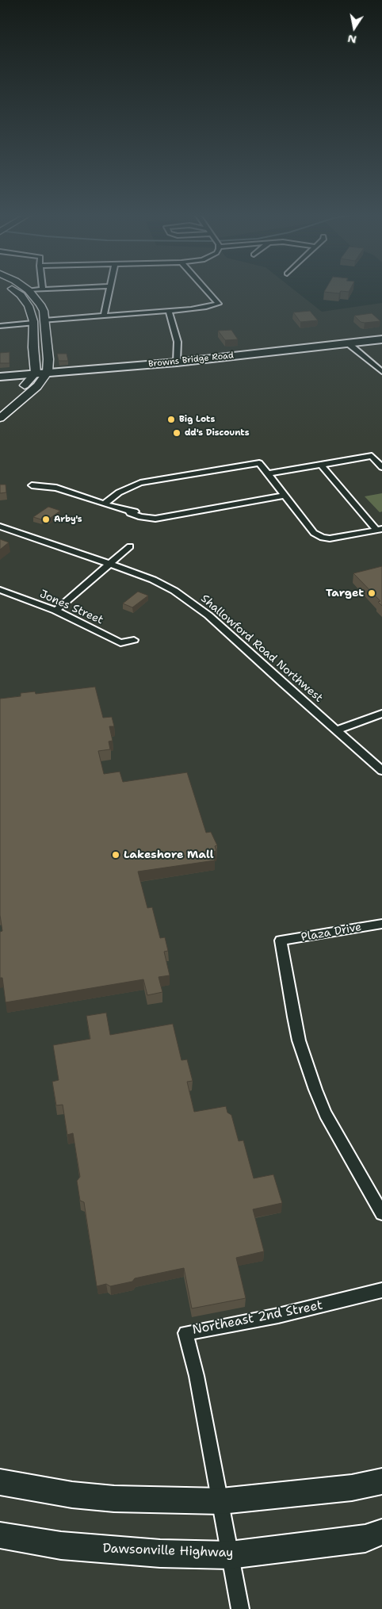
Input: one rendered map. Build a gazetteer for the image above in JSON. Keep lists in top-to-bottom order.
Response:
{
  "streets": {
    "main road": ["Browns Bridge Road", "Dawsonville Highway"],
    "street": [
      "Jones Street",
      "Shallowford Road Northwest",
      "Plaza Drive",
      "Northeast 2nd Street"
    ]
  },
  "places": [
    "Big Lots",
    "dd's Discounts",
    "Arby's",
    "Target",
    "Lakeshore Mall"
  ],
  "north": "bottom"
}
